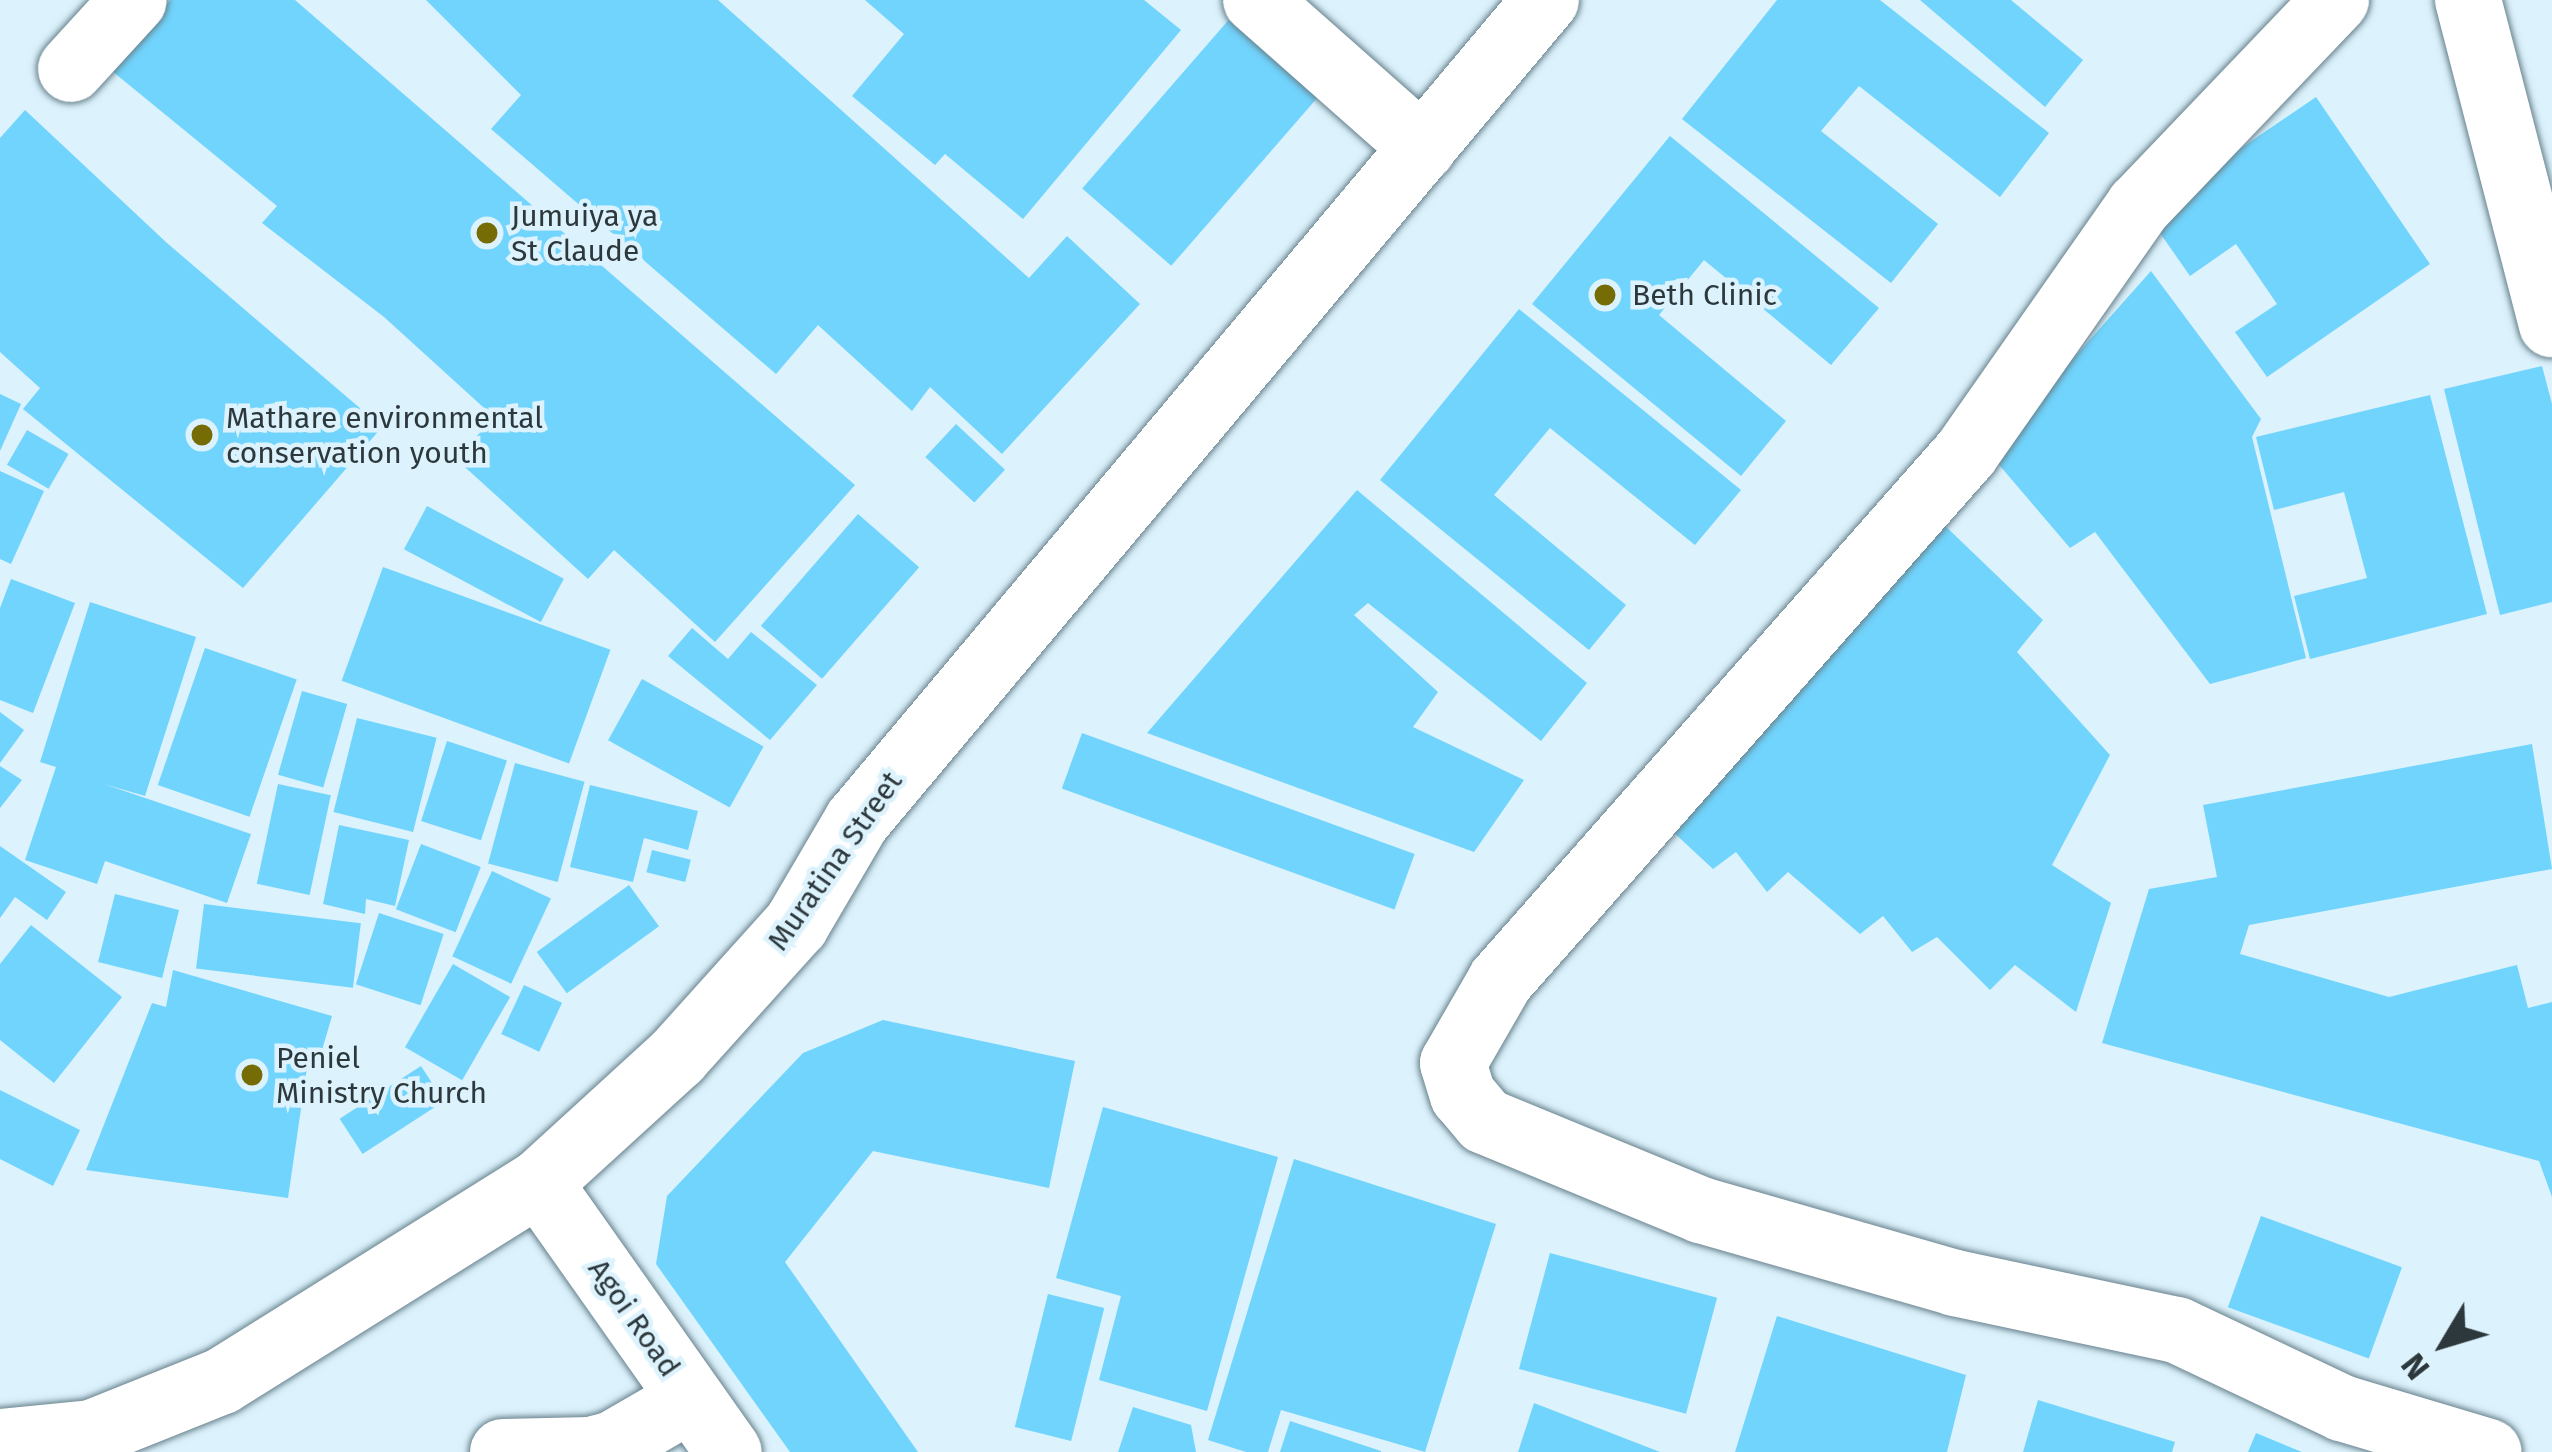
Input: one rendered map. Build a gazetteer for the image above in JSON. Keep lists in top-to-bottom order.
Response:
{
  "streets": {
    "street": ["Muratina Street", "Agoi Road"]
  },
  "crossings": [
    ["Muratina Street", "Agoi Road"]
  ],
  "places": [
    "Jumuiya ya St Claude",
    "Beth Clinic",
    "Mathare environmental conservation youth",
    "Peniel Ministry Church"
  ],
  "north": "bottom left"
}
